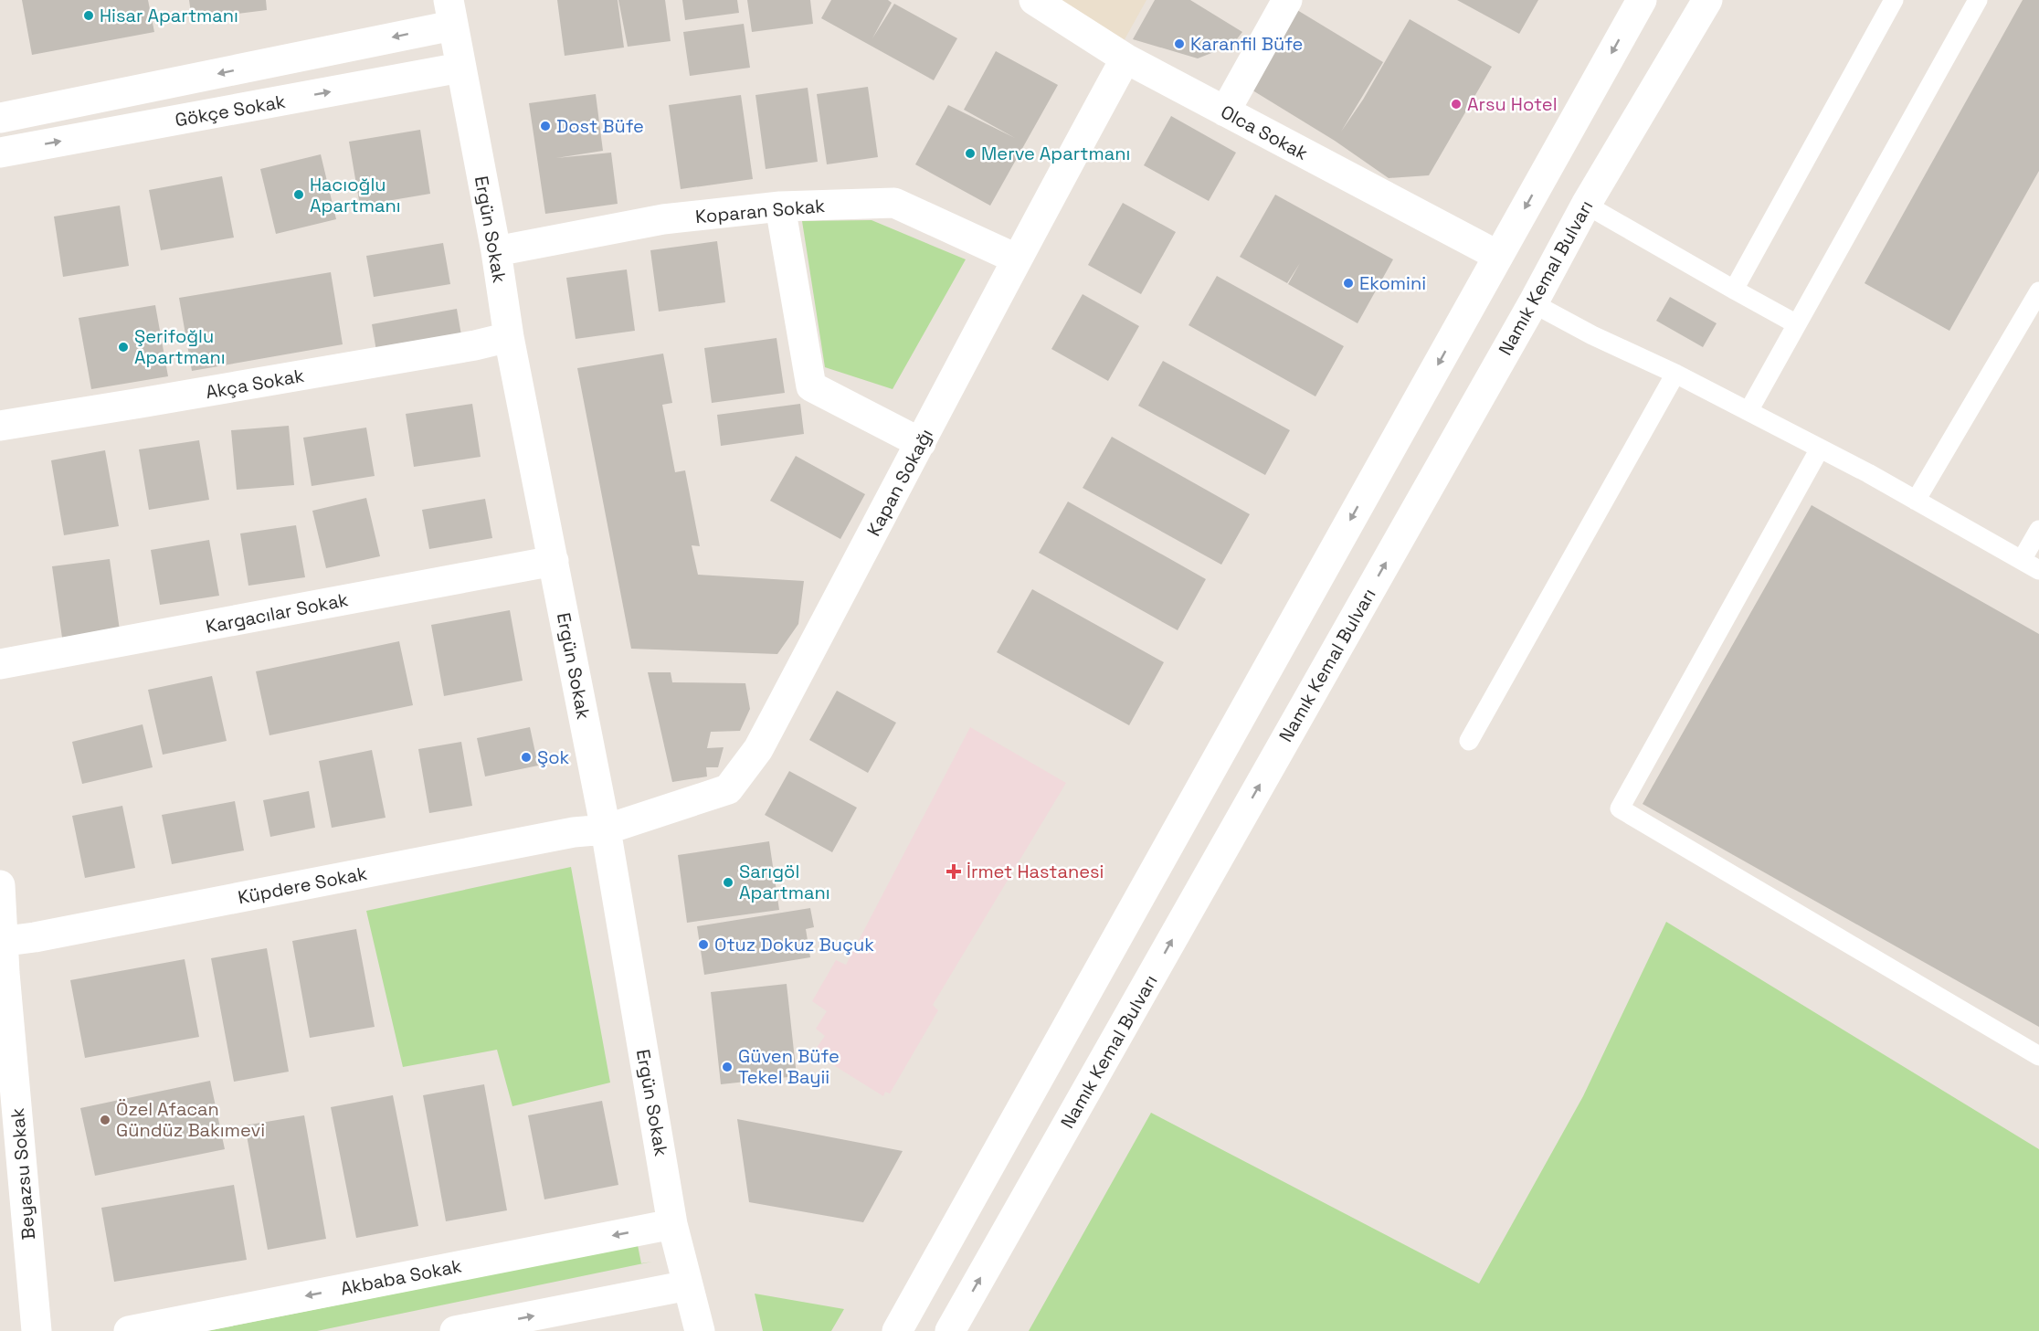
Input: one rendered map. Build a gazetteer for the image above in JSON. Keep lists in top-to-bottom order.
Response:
{
  "streets": {
    "street": [
      "Gökçe Sokak",
      "Olca Sokak",
      "Koparan Sokak",
      "Ergün Sokak",
      "Namık Kemal Bulvarı",
      "Akça Sokak",
      "Kapan Sokağı",
      "Kargacılar Sokak",
      "Küpdere Sokak",
      "Beyazsu Sokak",
      "Akbaba Sokak"
    ]
  },
  "crossings": [
    ["Gökçe Sokak", "Ergün Sokak"],
    ["Olca Sokak", "Kapan Sokağı"],
    ["Koparan Sokak", "Ergün Sokak"],
    ["Koparan Sokak", "Kapan Sokağı"],
    ["Ergün Sokak", "Akça Sokak"],
    ["Ergün Sokak", "Kapan Sokağı"],
    ["Ergün Sokak", "Kargacılar Sokak"],
    ["Ergün Sokak", "Küpdere Sokak"],
    ["Ergün Sokak", "Akbaba Sokak"],
    ["Kapan Sokağı", "Küpdere Sokak"],
    ["Küpdere Sokak", "Beyazsu Sokak"]
  ],
  "places": {
    "other": [
      "Hisar Apartmanı",
      "Karanfil Büfe",
      "Arsu Hotel",
      "Dost Büfe",
      "Merve Apartmanı",
      "Hacıoğlu Apartmanı",
      "Ekomini",
      "Şerifoğlu Apartmanı",
      "Şok",
      "Sarıgöl Apartmanı",
      "Otuz Dokuz Buçuk",
      "Güven Büfe Tekel Bayii",
      "Özel Afacan Gündüz Bakımevi"
    ],
    "health": ["İrmet Hastanesi"]
  }
}
